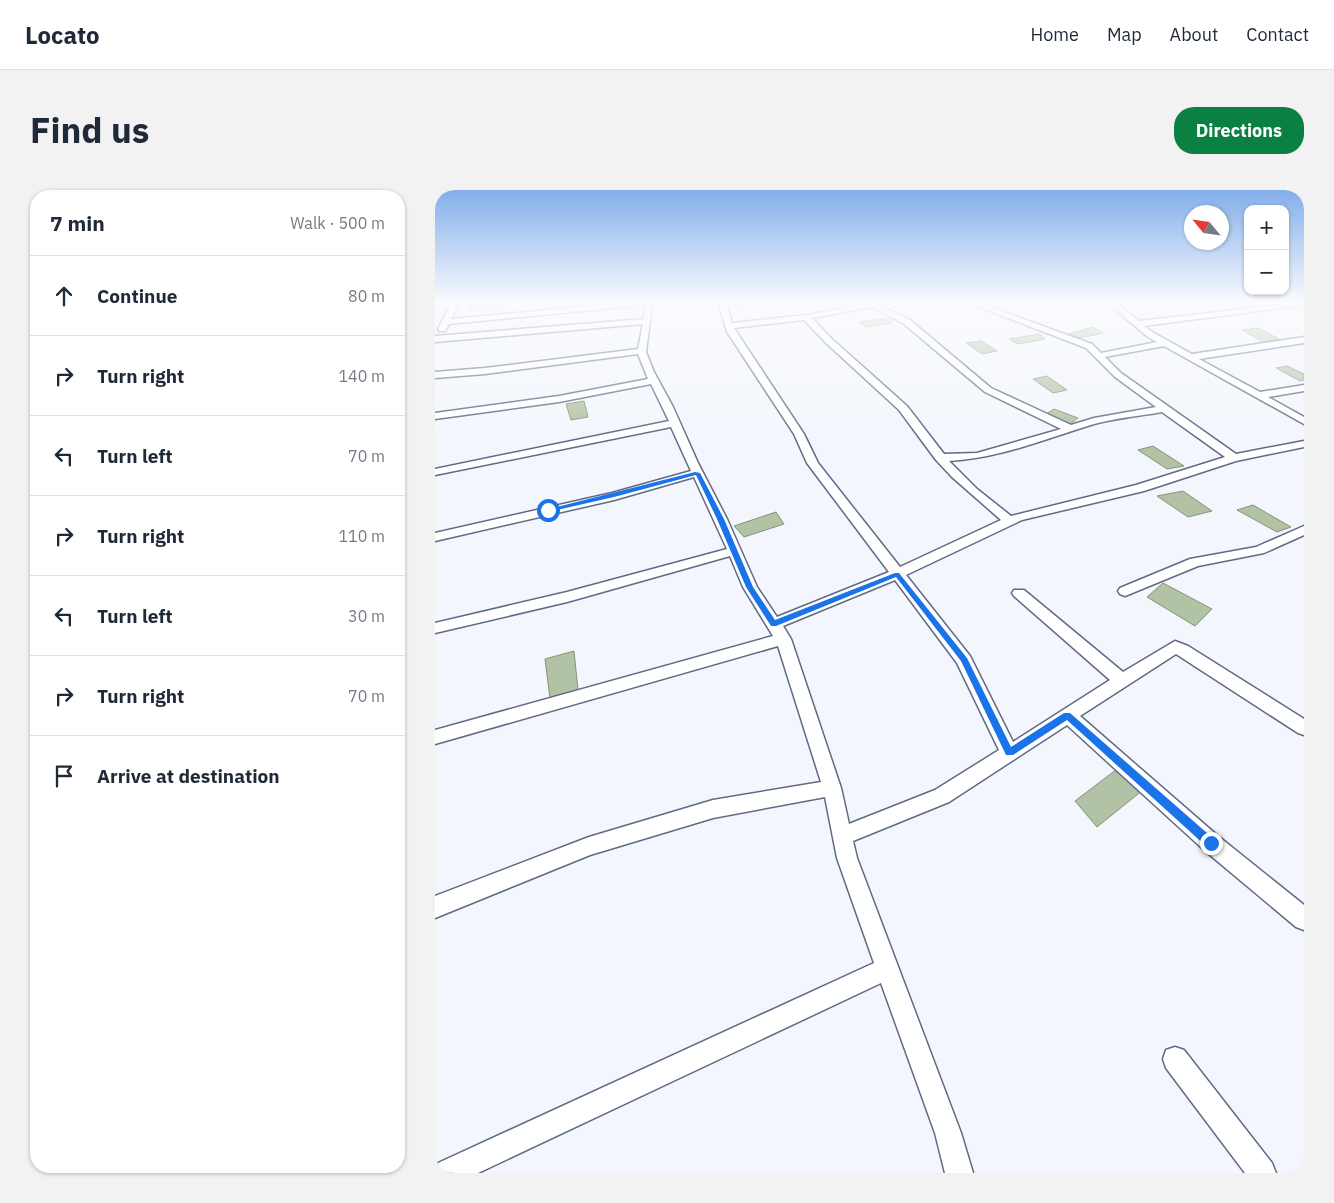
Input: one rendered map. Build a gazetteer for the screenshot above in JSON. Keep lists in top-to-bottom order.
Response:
{
  "north": "top left",
  "page": {
    "header": "Locato",
    "nav": [
      "Home",
      "Map",
      "About",
      "Contact"
    ],
    "title": "Find us",
    "buttons": "Directions",
    "heading": ["7 min", "Walk · 500 m"],
    "map_buttons": ["+", "−"],
    "list": [
      ["Continue", "80 m"],
      ["Turn right", "140 m"],
      ["Turn left", "70 m"],
      ["Turn right", "110 m"],
      ["Turn left", "30 m"],
      ["Turn right", "70 m"],
      "Arrive at destination"
    ]
  }
}
